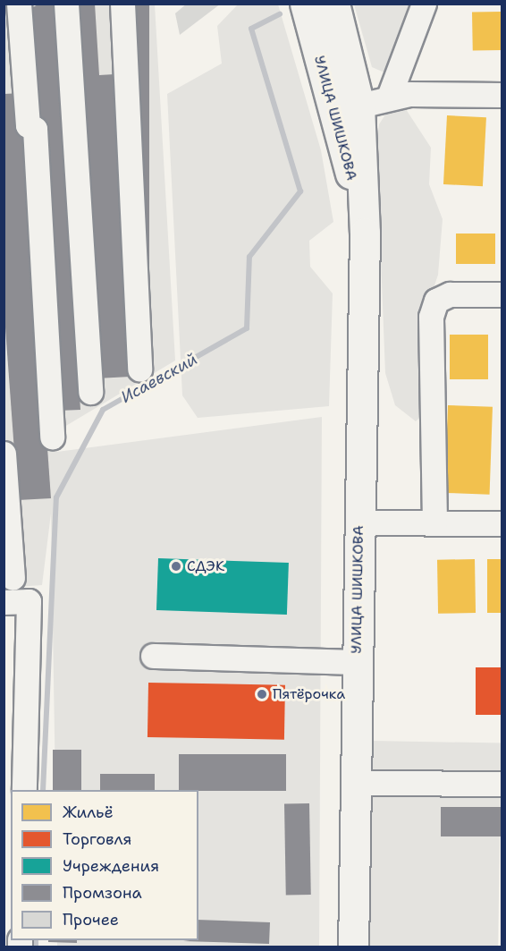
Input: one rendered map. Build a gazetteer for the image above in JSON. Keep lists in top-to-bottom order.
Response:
{
  "streets": {
    "main road": ["УЛИЦА ШИШКОВА"]
  },
  "water": ["Исаевский"],
  "places": ["СДЭК", "Пятёрочка"],
  "legend": [
    "Жильё",
    "Торговля",
    "Учреждения",
    "Промзона",
    "Прочее"
  ]
}
